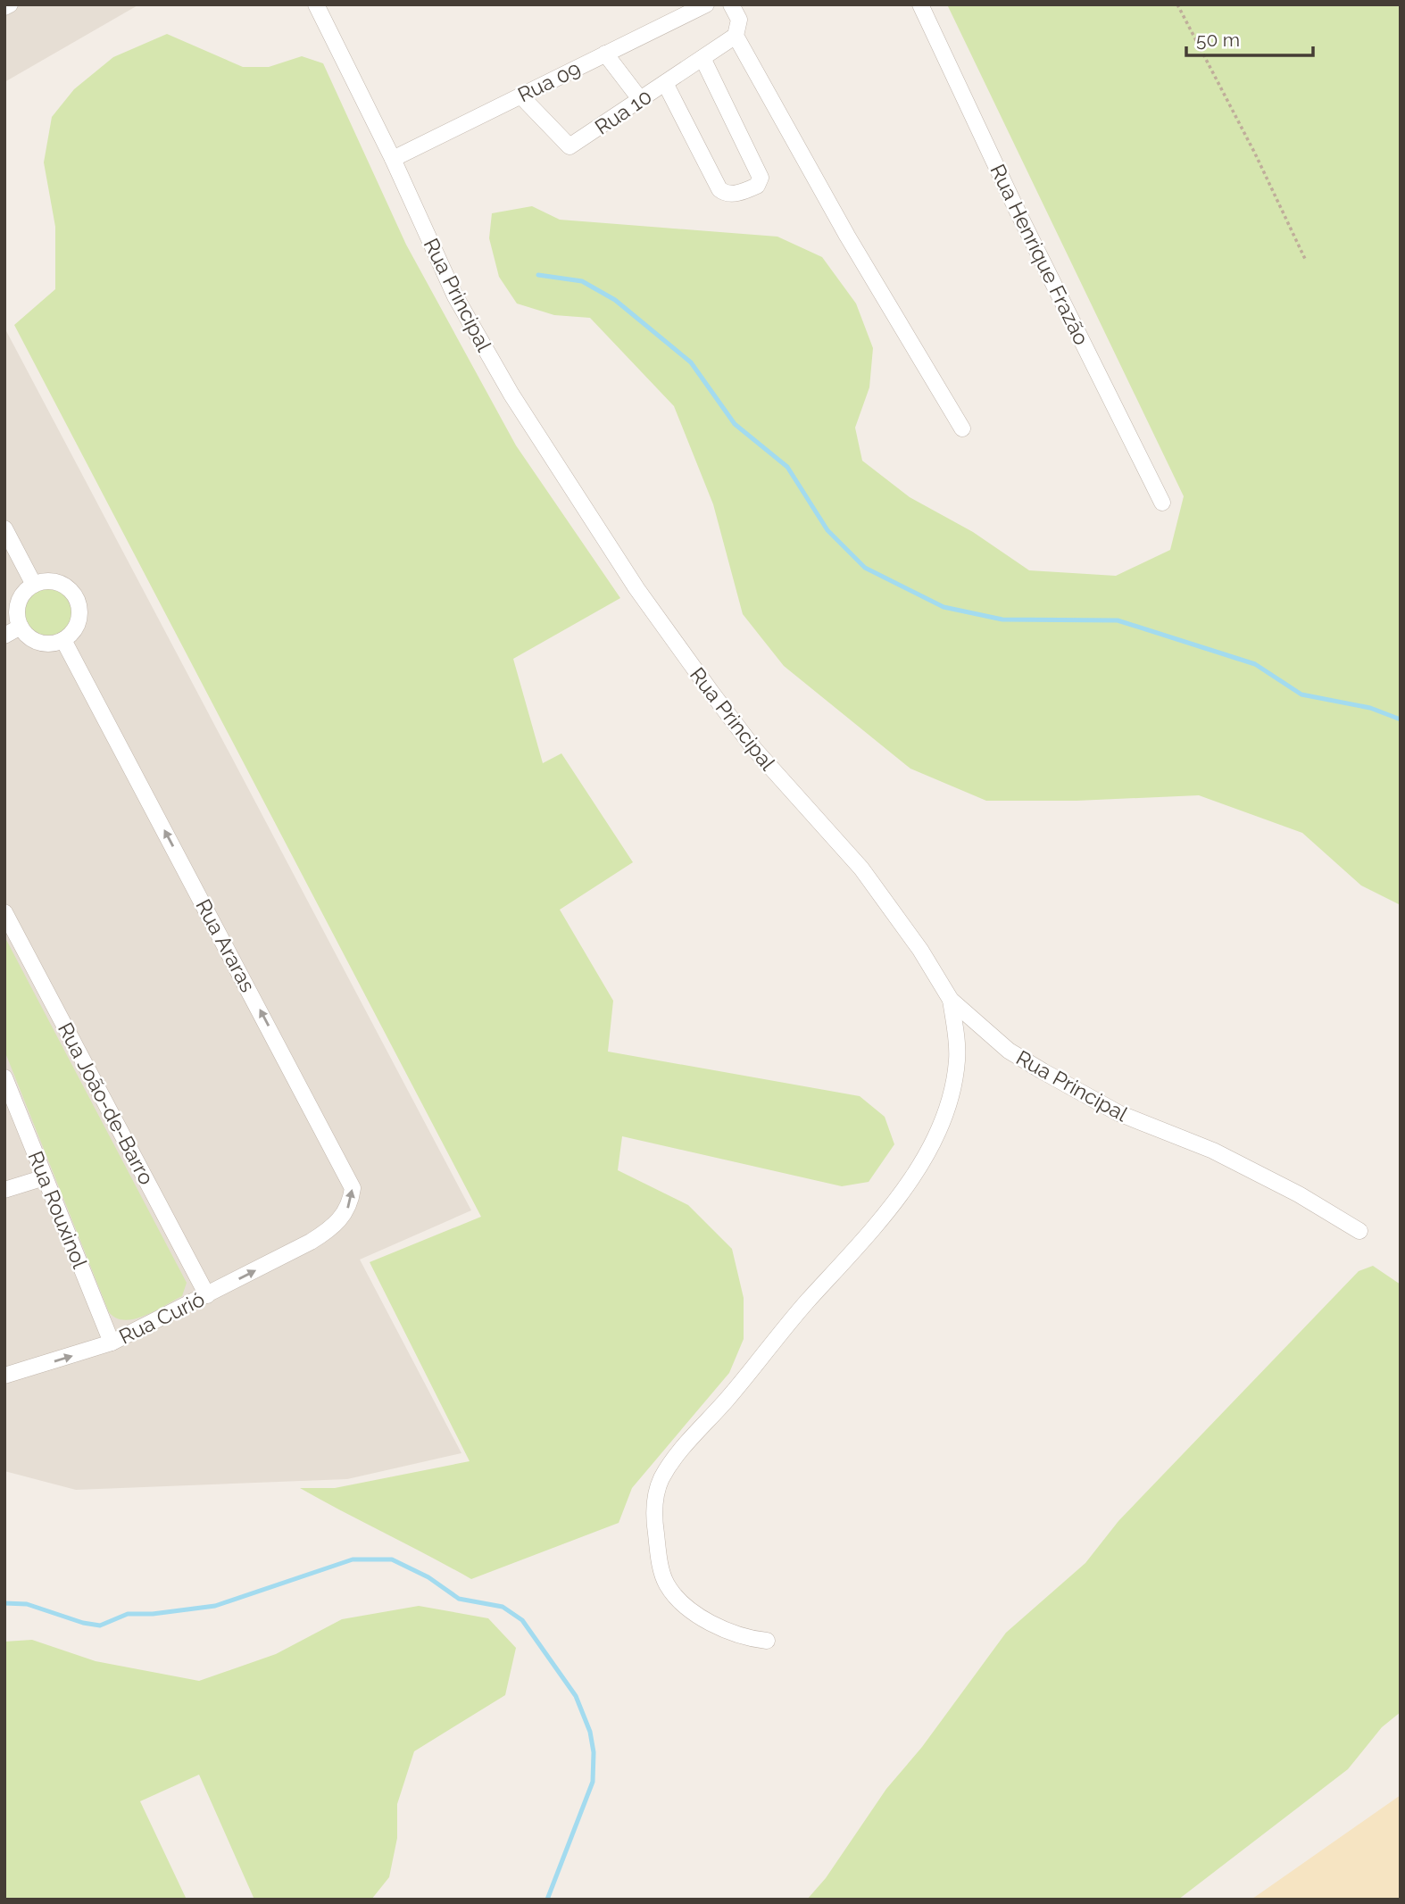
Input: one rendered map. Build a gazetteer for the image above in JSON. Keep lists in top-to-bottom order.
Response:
{
  "streets": {
    "street": [
      "Rua 09",
      "Rua 10",
      "Rua Henrique Frazão",
      "Rua Principal",
      "Rua Araras",
      "Rua João-de-Barro",
      "Rua Rouxinol",
      "Rua Curió"
    ]
  },
  "crossings": [
    ["Rua 09", "Rua 10"],
    ["Rua 09", "Rua Principal"],
    ["Rua Araras", "Rua Curió"],
    ["Rua João-de-Barro", "Rua Curió"],
    ["Rua Rouxinol", "Rua Curió"]
  ],
  "one_way": ["Rua Araras", "Rua Curió"],
  "scale_bar": "50 m"
}
